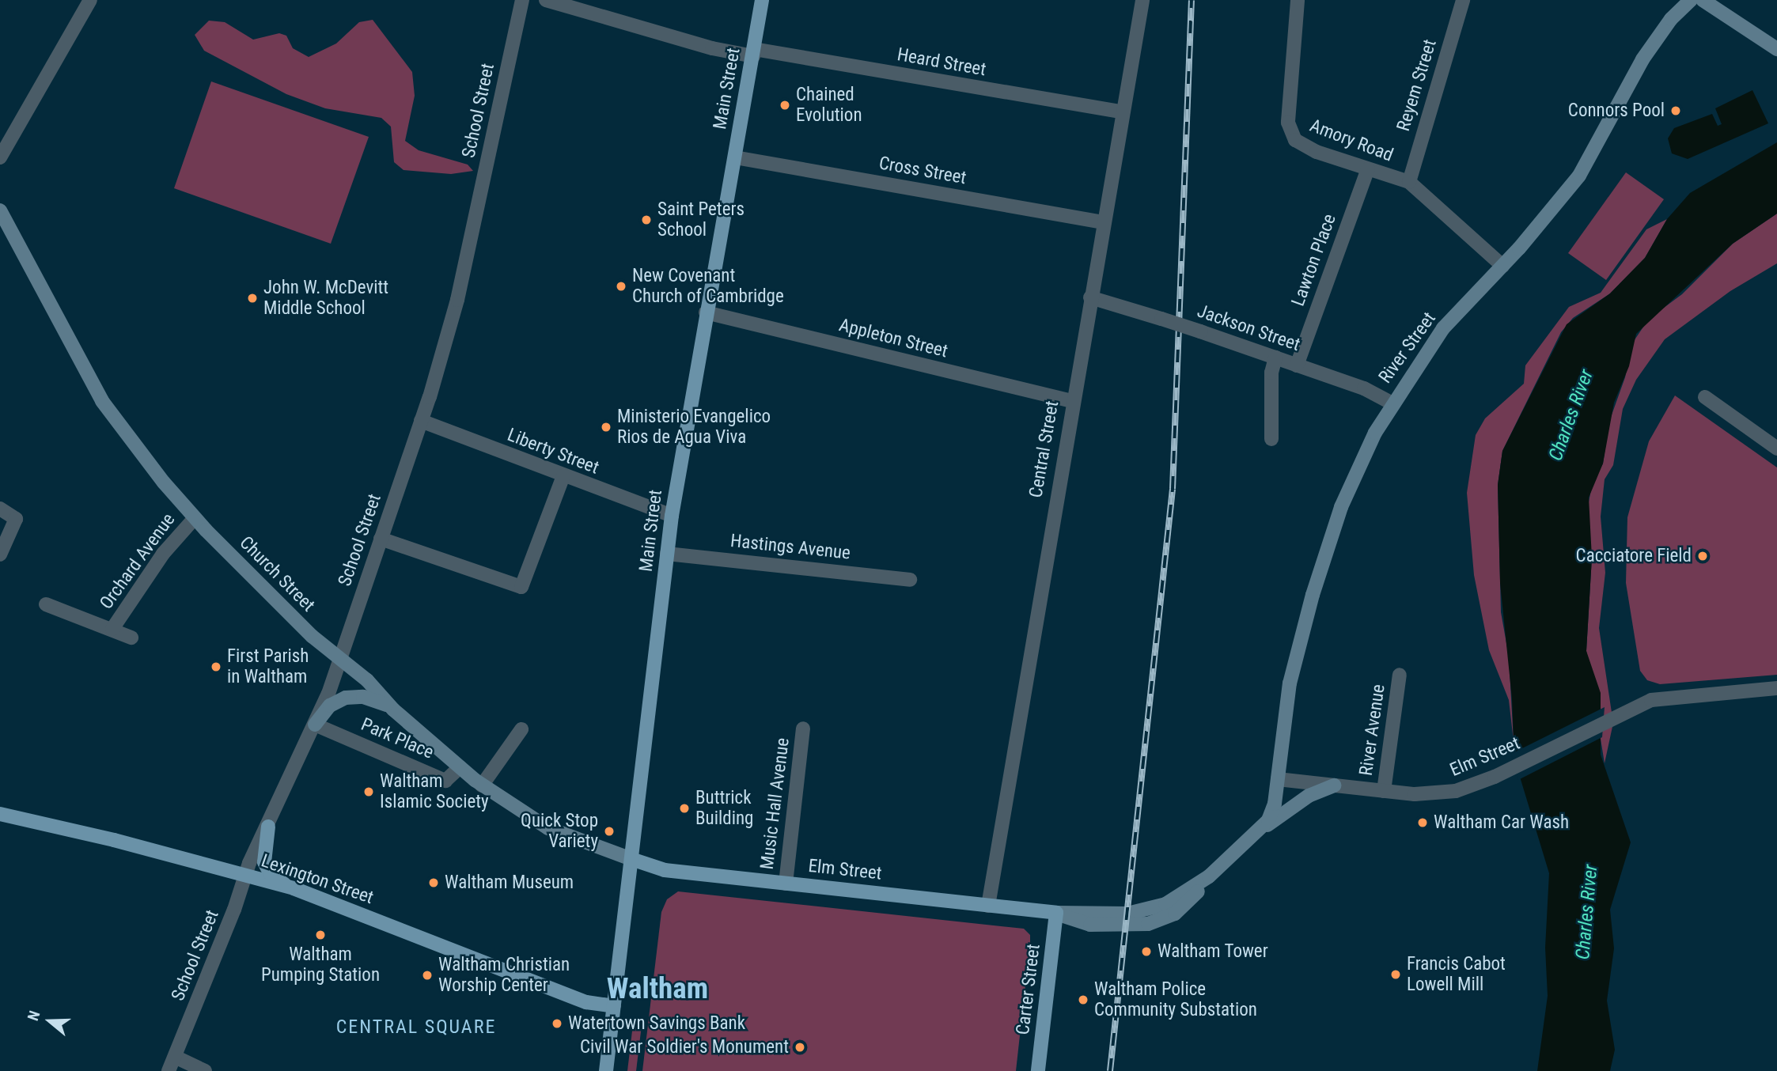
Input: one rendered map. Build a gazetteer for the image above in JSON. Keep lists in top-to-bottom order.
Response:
{
  "streets": {
    "main road": [
      "Main Street",
      "River Street",
      "Church Street",
      "Elm Street",
      "Lexington Street",
      "Carter Street"
    ],
    "street": [
      "Heard Street",
      "Reyem Street",
      "School Street",
      "Amory Road",
      "Cross Street",
      "Lawton Place",
      "Jackson Street",
      "Appleton Street",
      "Central Street",
      "Liberty Street",
      "Hastings Avenue",
      "Orchard Avenue",
      "River Avenue",
      "Park Place",
      "Music Hall Avenue"
    ]
  },
  "crossings": [
    ["Heard Street", "Main Street"],
    ["Heard Street", "Central Street"],
    ["Reyem Street", "Amory Road"],
    ["Main Street", "Cross Street"],
    ["Main Street", "Appleton Street"],
    ["Main Street", "Liberty Street"],
    ["Main Street", "Hastings Avenue"],
    ["Main Street", "Church Street"],
    ["Main Street", "Elm Street"],
    ["Main Street", "Lexington Street"],
    ["School Street", "Liberty Street"],
    ["School Street", "Church Street"],
    ["School Street", "Park Place"],
    ["School Street", "Lexington Street"],
    ["Amory Road", "Lawton Place"],
    ["Amory Road", "River Street"],
    ["Cross Street", "Central Street"],
    ["Lawton Place", "Jackson Street"],
    ["Jackson Street", "River Street"],
    ["Jackson Street", "Central Street"],
    ["Appleton Street", "Central Street"],
    ["River Street", "Elm Street"],
    ["Central Street", "Elm Street"],
    ["Orchard Avenue", "Church Street"],
    ["Church Street", "Park Place"],
    ["Church Street", "Elm Street"],
    ["River Avenue", "Elm Street"],
    ["Elm Street", "Music Hall Avenue"],
    ["Elm Street", "Carter Street"]
  ],
  "districts": ["Waltham", "CENTRAL SQUARE"],
  "water": ["Charles River"],
  "places": [
    "Chained Evolution",
    "Connors Pool",
    "Saint Peters School",
    "New Covenant Church of Cambridge",
    "John W. McDevitt Middle School",
    "Ministerio Evangelico Rios de Agua Viva",
    "Cacciatore Field",
    "First Parish in Waltham",
    "Waltham Islamic Society",
    "Buttrick Building",
    "Waltham Car Wash",
    "Quick Stop Variety",
    "Waltham Museum",
    "Waltham Pumping Station",
    "Waltham Tower",
    "Francis Cabot Lowell Mill",
    "Waltham Christian Worship Center",
    "Waltham Police Community Substation",
    "Watertown Savings Bank",
    "Civil War Soldier's Monument"
  ],
  "north": "left"
}
